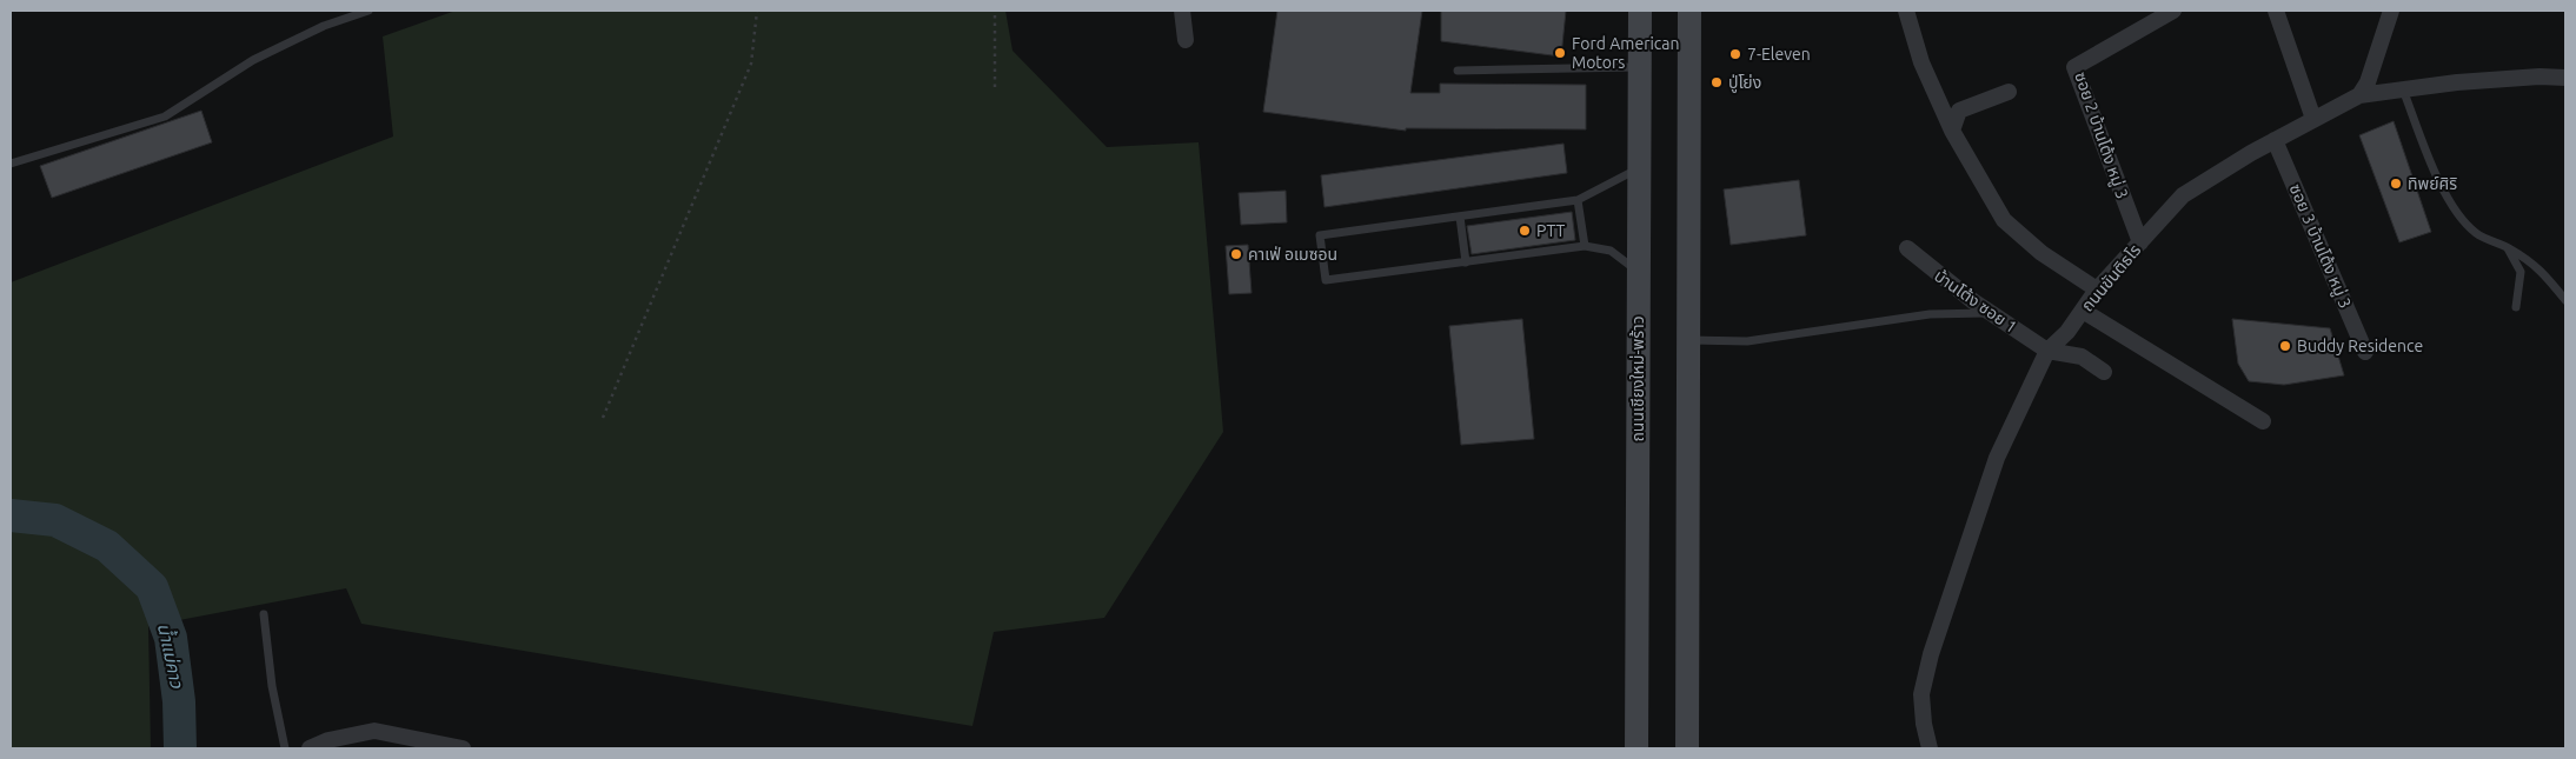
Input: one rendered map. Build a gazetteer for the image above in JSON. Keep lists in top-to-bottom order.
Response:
{
  "streets": {
    "main road": ["ถนนเชียงใหม่-พร้าว"],
    "street": [
      "ซอย 2 บ้านโต้ง หมู่ 3",
      "ซอย 3 บ้านโต้ง หมู่ 3",
      "ถนนขันติธโร",
      "บ้านโต้ง ซอย 1"
    ]
  },
  "crossings": [
    ["ซอย 2 บ้านโต้ง หมู่ 3", "ถนนขันติธโร"],
    ["ซอย 3 บ้านโต้ง หมู่ 3", "ถนนขันติธโร"],
    ["ถนนขันติธโร", "บ้านโต้ง ซอย 1"]
  ],
  "water": ["น้ำแม่คาว"],
  "places": [
    "Ford American Motors",
    "7-Eleven",
    "ปู่โย่ง",
    "ทิพย์ศิริ",
    "PTT",
    "คาเฟ่ อเมซอน",
    "Buddy Residence"
  ]
}
